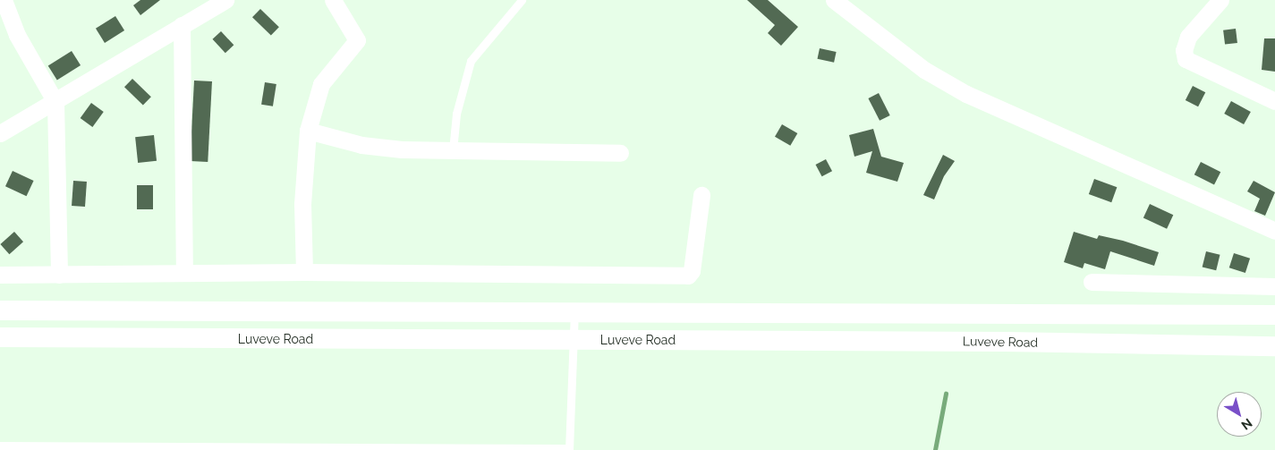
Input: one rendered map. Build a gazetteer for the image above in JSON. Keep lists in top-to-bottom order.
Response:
{
  "streets": {
    "street": ["Luveve Road"]
  },
  "north": "bottom right"
}
